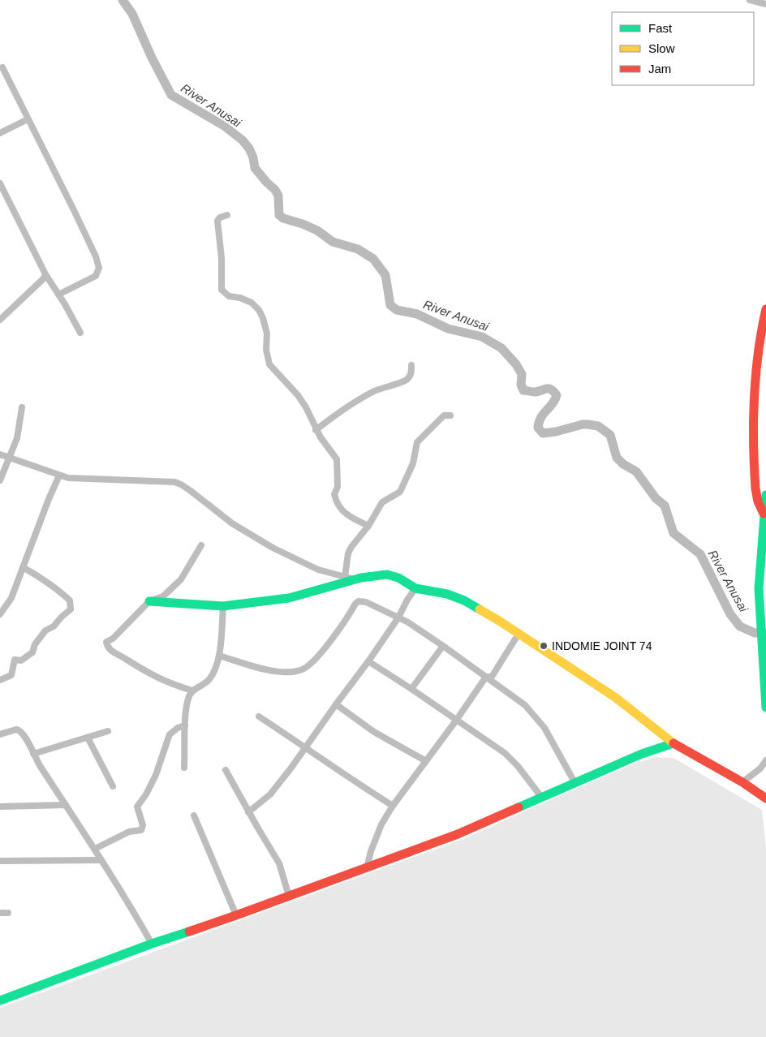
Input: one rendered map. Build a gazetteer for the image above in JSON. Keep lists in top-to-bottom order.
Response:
{
  "water": ["River Anusai"],
  "places": ["INDOMIE JOINT 74"],
  "legend": ["Fast", "Slow", "Jam"]
}
